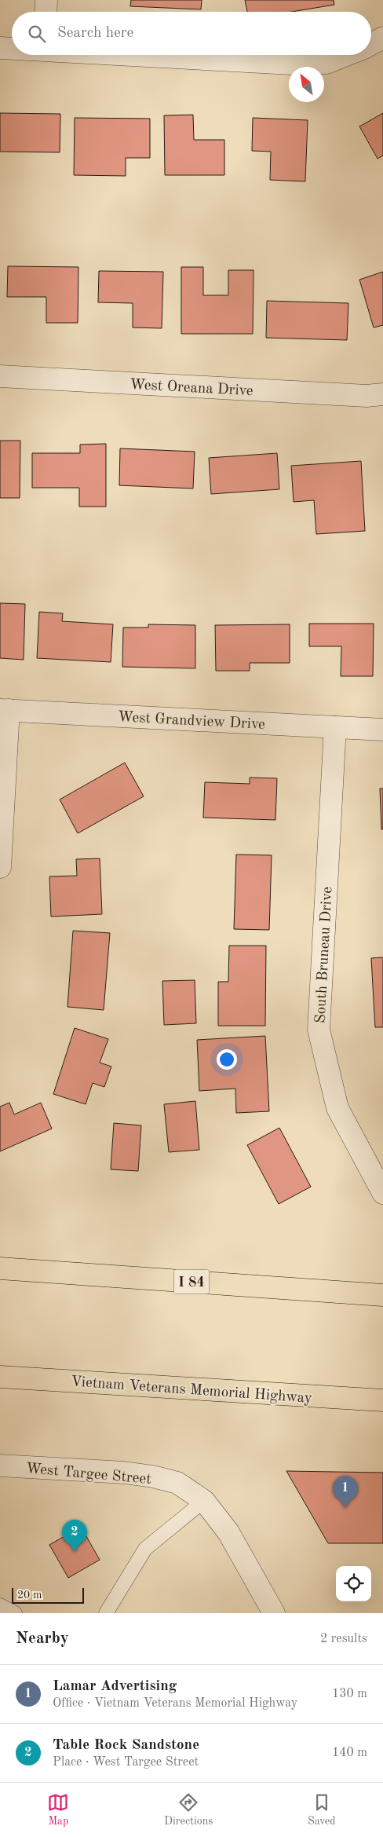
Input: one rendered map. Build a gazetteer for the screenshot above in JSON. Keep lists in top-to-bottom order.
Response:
{
  "streets": {
    "highway": ["I 84", "Vietnam Veterans Memorial Highway"],
    "street": [
      "West Oreana Drive",
      "West Grandview Drive",
      "South Bruneau Drive",
      "West Targee Street"
    ]
  },
  "crossings": [
    ["West Grandview Drive", "South Bruneau Drive"]
  ],
  "scale_bar": "20 m",
  "north": "top left",
  "page": {
    "search": "Search here",
    "pins": ["1", "2"],
    "scale": "20 m",
    "heading": ["Nearby", "2 results"],
    "list": [
      {
        "mark": "1",
        "name": "Lamar Advertising",
        "note": "Office · Vietnam Veterans Memorial Highway",
        "value": "130 m"
      },
      {
        "mark": "2",
        "name": "Table Rock Sandstone",
        "note": "Place · West Targee Street",
        "value": "140 m"
      }
    ],
    "nav": ["Map", "Directions", "Saved"]
  }
}
